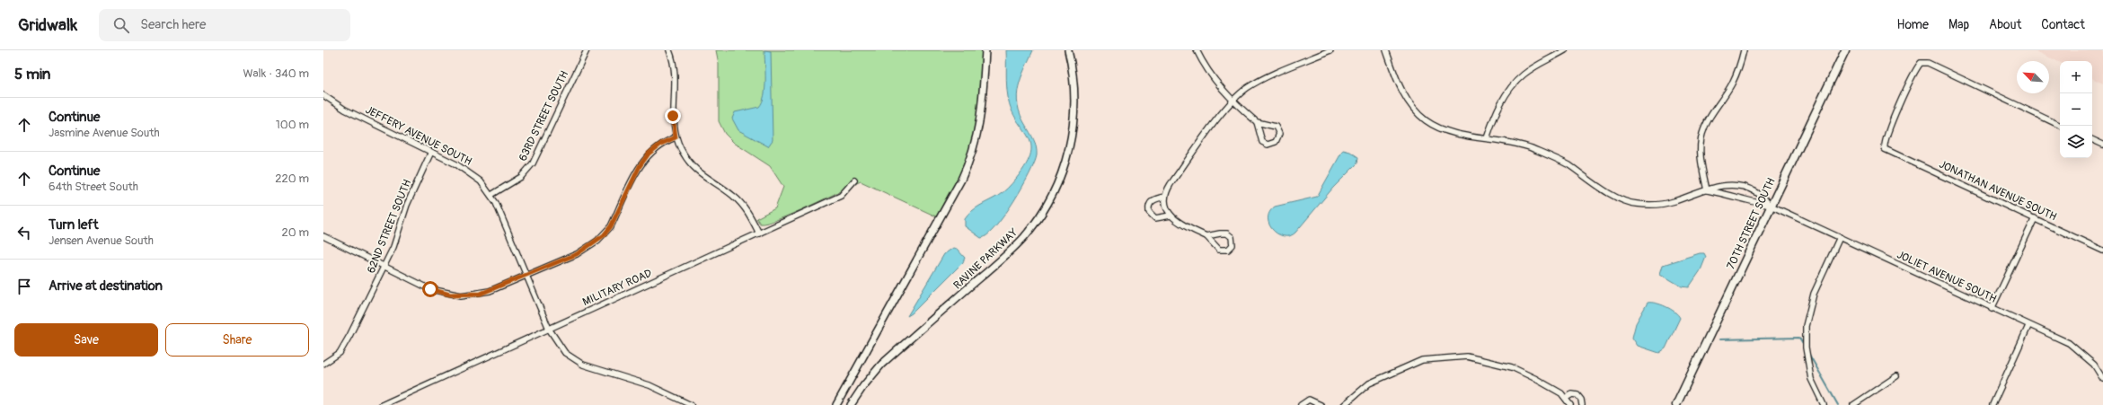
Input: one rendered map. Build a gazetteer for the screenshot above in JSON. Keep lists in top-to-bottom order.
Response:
{
  "streets": {
    "main road": ["70TH STREET SOUTH"],
    "street": [
      "63RD STREET SOUTH",
      "JEFFERY AVENUE SOUTH",
      "JONATHAN AVENUE SOUTH",
      "62ND STREET SOUTH",
      "RAVINE PARKWAY",
      "JOLIET AVENUE SOUTH",
      "MILITARY ROAD"
    ]
  },
  "crossings": [
    ["63RD STREET SOUTH", "JEFFERY AVENUE SOUTH"],
    ["JEFFERY AVENUE SOUTH", "62ND STREET SOUTH"],
    ["JEFFERY AVENUE SOUTH", "MILITARY ROAD"],
    ["70TH STREET SOUTH", "JOLIET AVENUE SOUTH"]
  ],
  "north": "top left",
  "page": {
    "header": "Gridwalk",
    "search": "Search here",
    "nav": [
      "Home",
      "Map",
      "About",
      "Contact"
    ],
    "heading": ["5 min", "Walk · 340 m"],
    "map_buttons": ["+", "−"],
    "list": [
      ["Continue", "Jasmine Avenue South", "100 m"],
      ["Continue", "64th Street South", "220 m"],
      ["Turn left", "Jensen Avenue South", "20 m"],
      "Arrive at destination"
    ],
    "buttons": ["Save", "Share"]
  }
}
